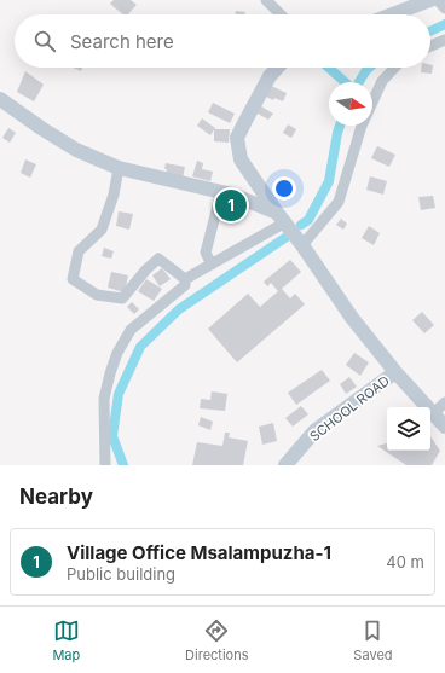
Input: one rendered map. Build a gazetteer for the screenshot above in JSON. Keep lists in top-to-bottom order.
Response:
{
  "streets": {
    "main road": ["SCHOOL ROAD"]
  },
  "north": "right",
  "page": {
    "search": "Search here",
    "pins": "1",
    "heading": "Nearby",
    "list": [
      {
        "mark": "1",
        "name": "Village Office Msalampuzha-1",
        "note": "Public building",
        "value": "40 m"
      }
    ],
    "nav": ["Map", "Directions", "Saved"]
  }
}
